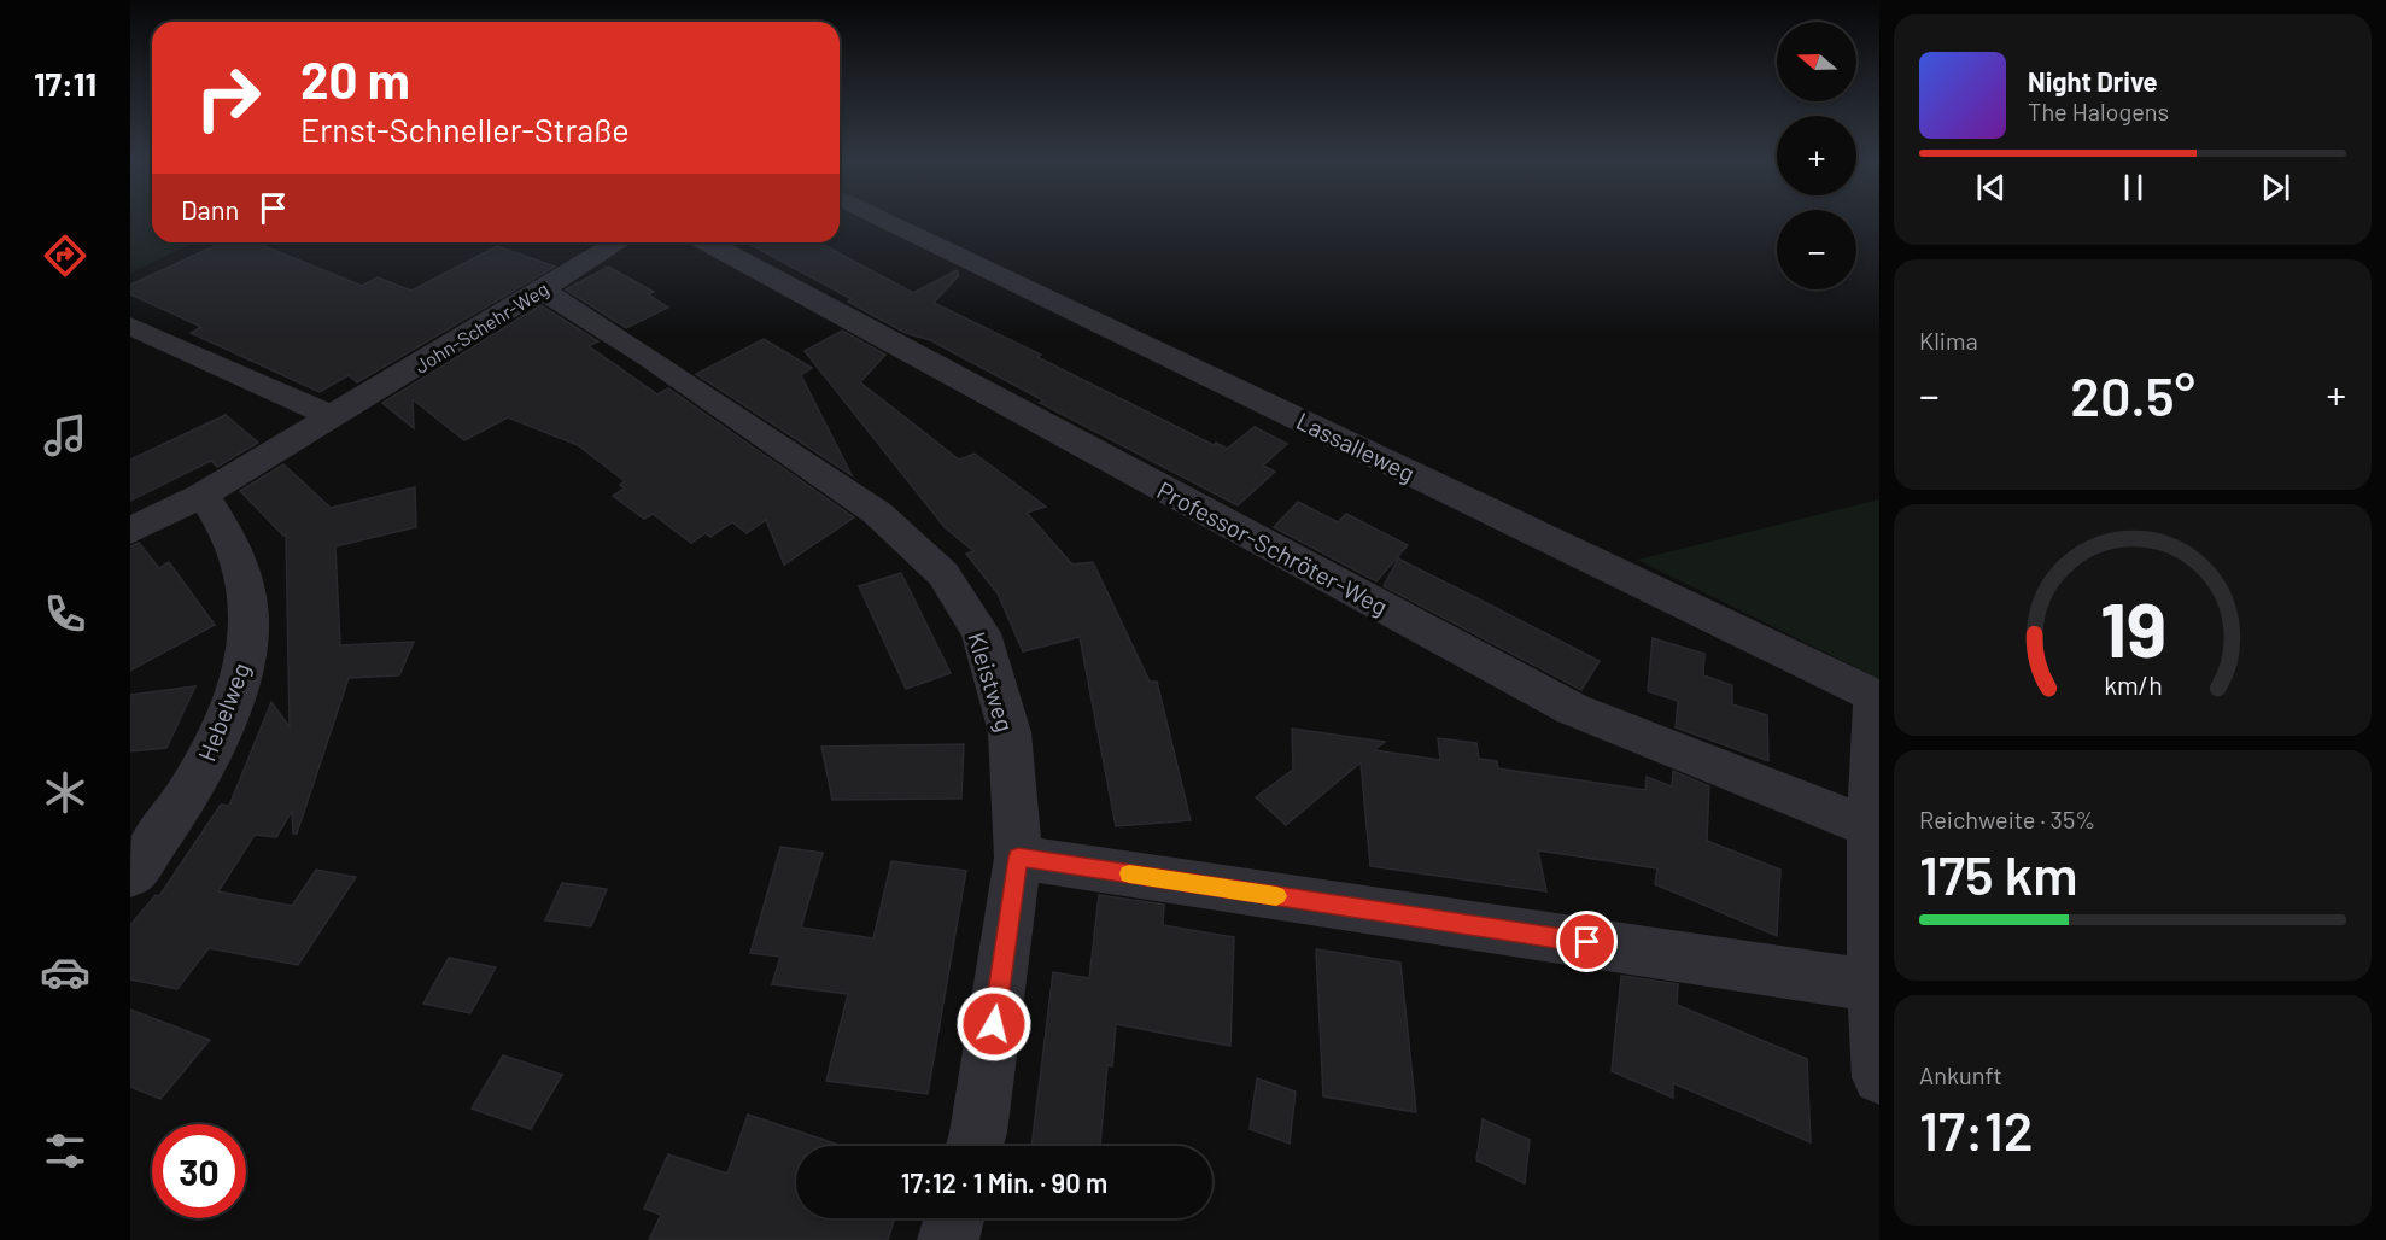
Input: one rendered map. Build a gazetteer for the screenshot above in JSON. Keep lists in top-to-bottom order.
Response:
{
  "streets": {
    "street": [
      "John-Schehr-Weg",
      "Lassalleweg",
      "Professor-Schröter-Weg",
      "Kleistweg",
      "Hebelweg"
    ]
  },
  "crossings": [
    ["John-Schehr-Weg", "Kleistweg"],
    ["John-Schehr-Weg", "Hebelweg"]
  ],
  "north": "left",
  "page": {
    "tabs": "17:11",
    "map_buttons": ["+", "−"],
    "turn": ["20 m", "Ernst-Schneller-Straße"],
    "song": ["Night Drive", "The Halogens"],
    "then": "Dann",
    "tile": [
      "Klima",
      ["Reichweite · 35%", "175 km"],
      ["Ankunft", "17:12"]
    ],
    "heat": ["−", "20.5°", "+"],
    "limit": "30",
    "trip": "17:12 · 1 Min. · 90 m",
    "gauge": ["19", "km/h"]
  }
}
